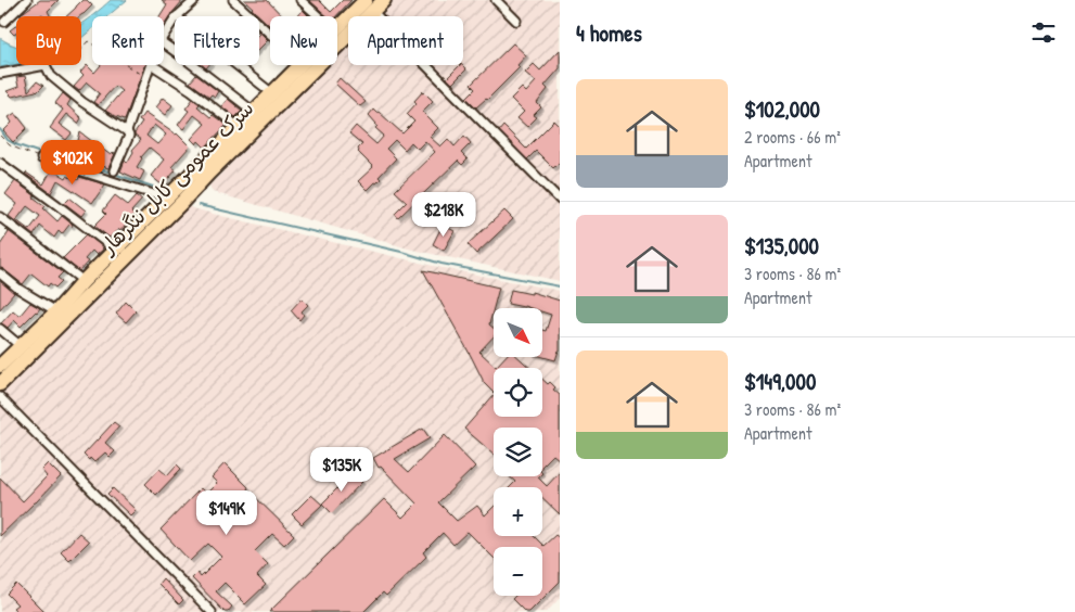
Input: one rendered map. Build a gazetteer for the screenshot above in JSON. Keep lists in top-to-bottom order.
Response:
{
  "streets": {
    "highway": ["سرک عمومی کابل ننگرهار"]
  },
  "north": "bottom right",
  "page": {
    "heading": "4 homes",
    "chip": [
      "Buy",
      "Rent",
      "Filters",
      "New",
      "Apartment"
    ],
    "list": [
      {
        "name": "$102,000",
        "note": "2 rooms · 66 m² · Apartment"
      },
      {
        "name": "$135,000",
        "note": "3 rooms · 86 m² · Apartment"
      },
      {
        "name": "$149,000",
        "note": "3 rooms · 86 m² · Apartment"
      }
    ],
    "price": [
      "$102K",
      "$218K",
      "$135K",
      "$149K"
    ],
    "map_buttons": ["+", "−"]
  }
}
